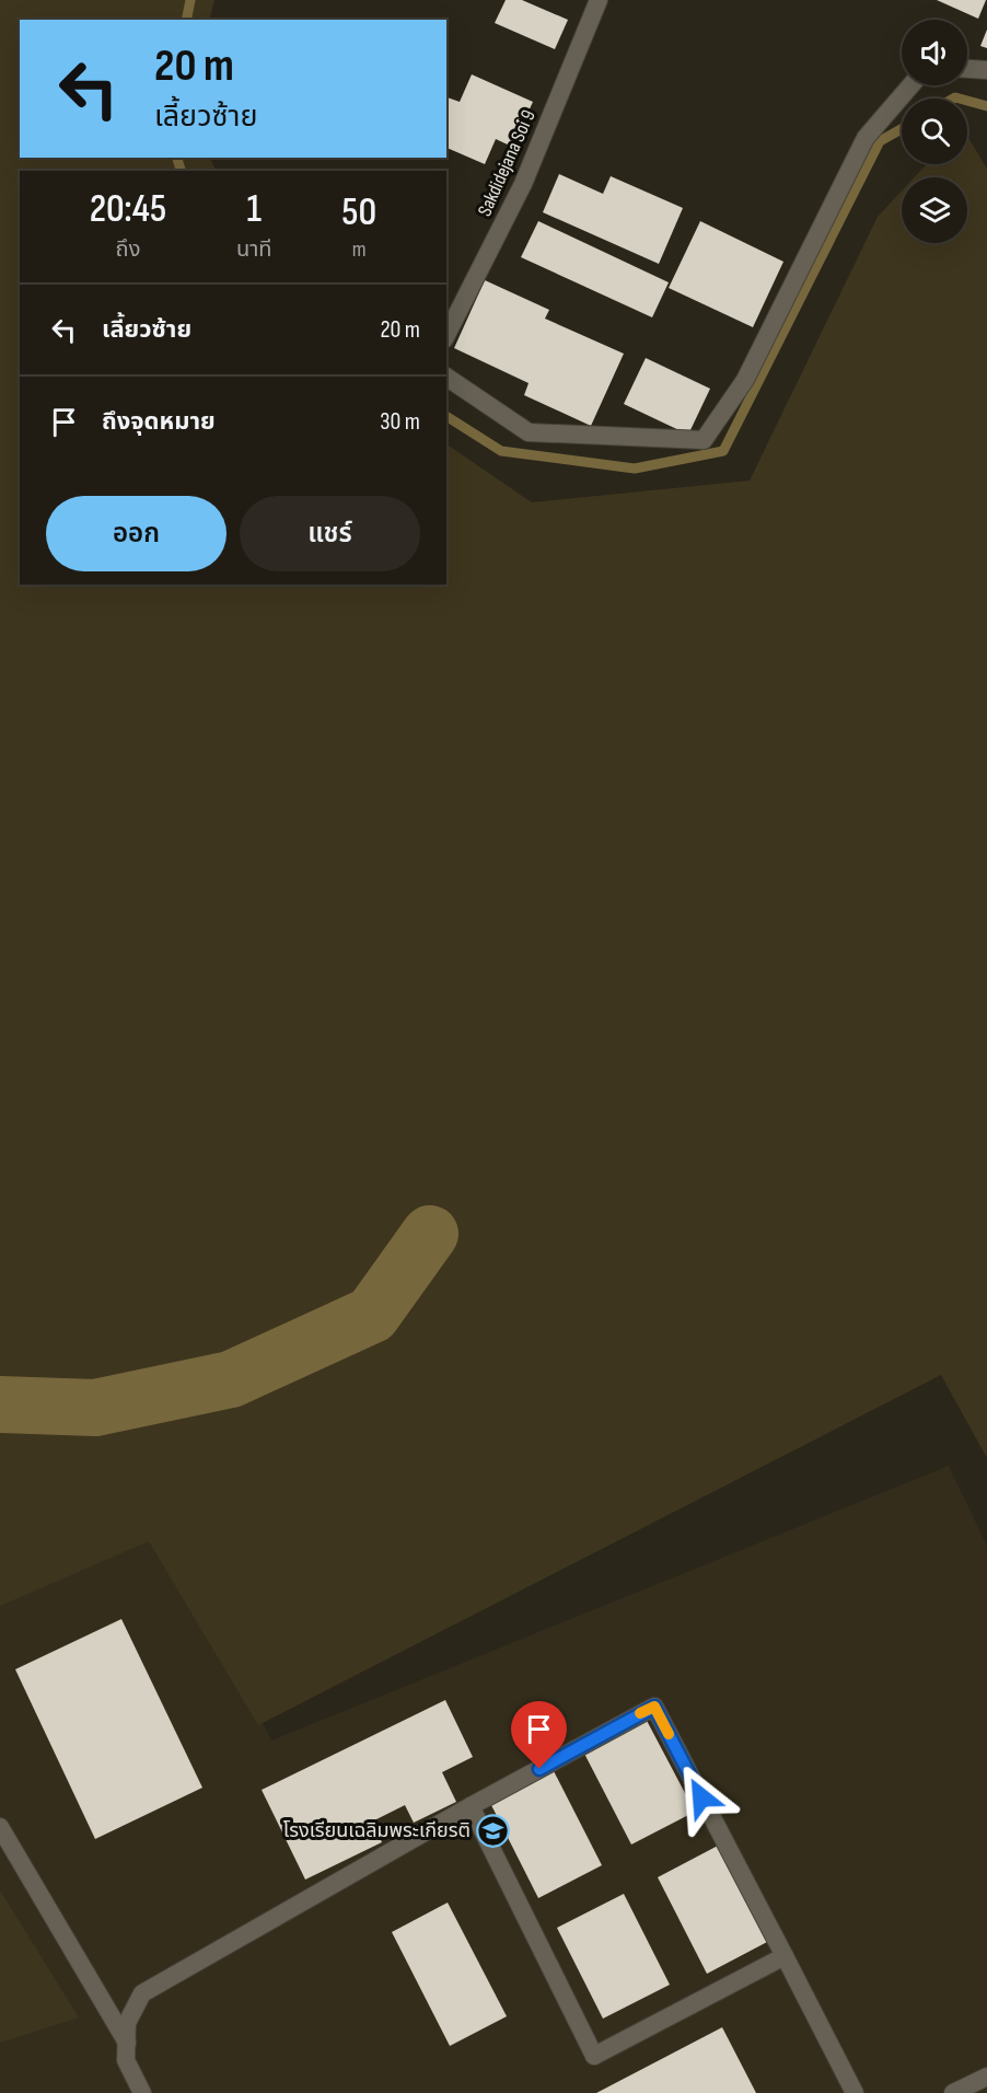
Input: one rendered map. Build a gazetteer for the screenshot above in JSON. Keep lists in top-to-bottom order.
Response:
{
  "streets": {
    "street": ["Sakdidejana Soi 9"]
  },
  "places": {
    "school or university": ["โรงเรียนเฉลิมพระเกียรติ"]
  },
  "page": {
    "turn": ["20 m", "เลี้ยวซ้าย"],
    "eta": [
      "20:45",
      "ถึง",
      "1",
      "นาที",
      "50",
      "m"
    ],
    "list": [
      {
        "name": "เลี้ยวซ้าย",
        "value": "20 m"
      },
      {
        "name": "ถึงจุดหมาย",
        "value": "30 m"
      }
    ],
    "buttons": ["ออก", "แชร์"]
  }
}
